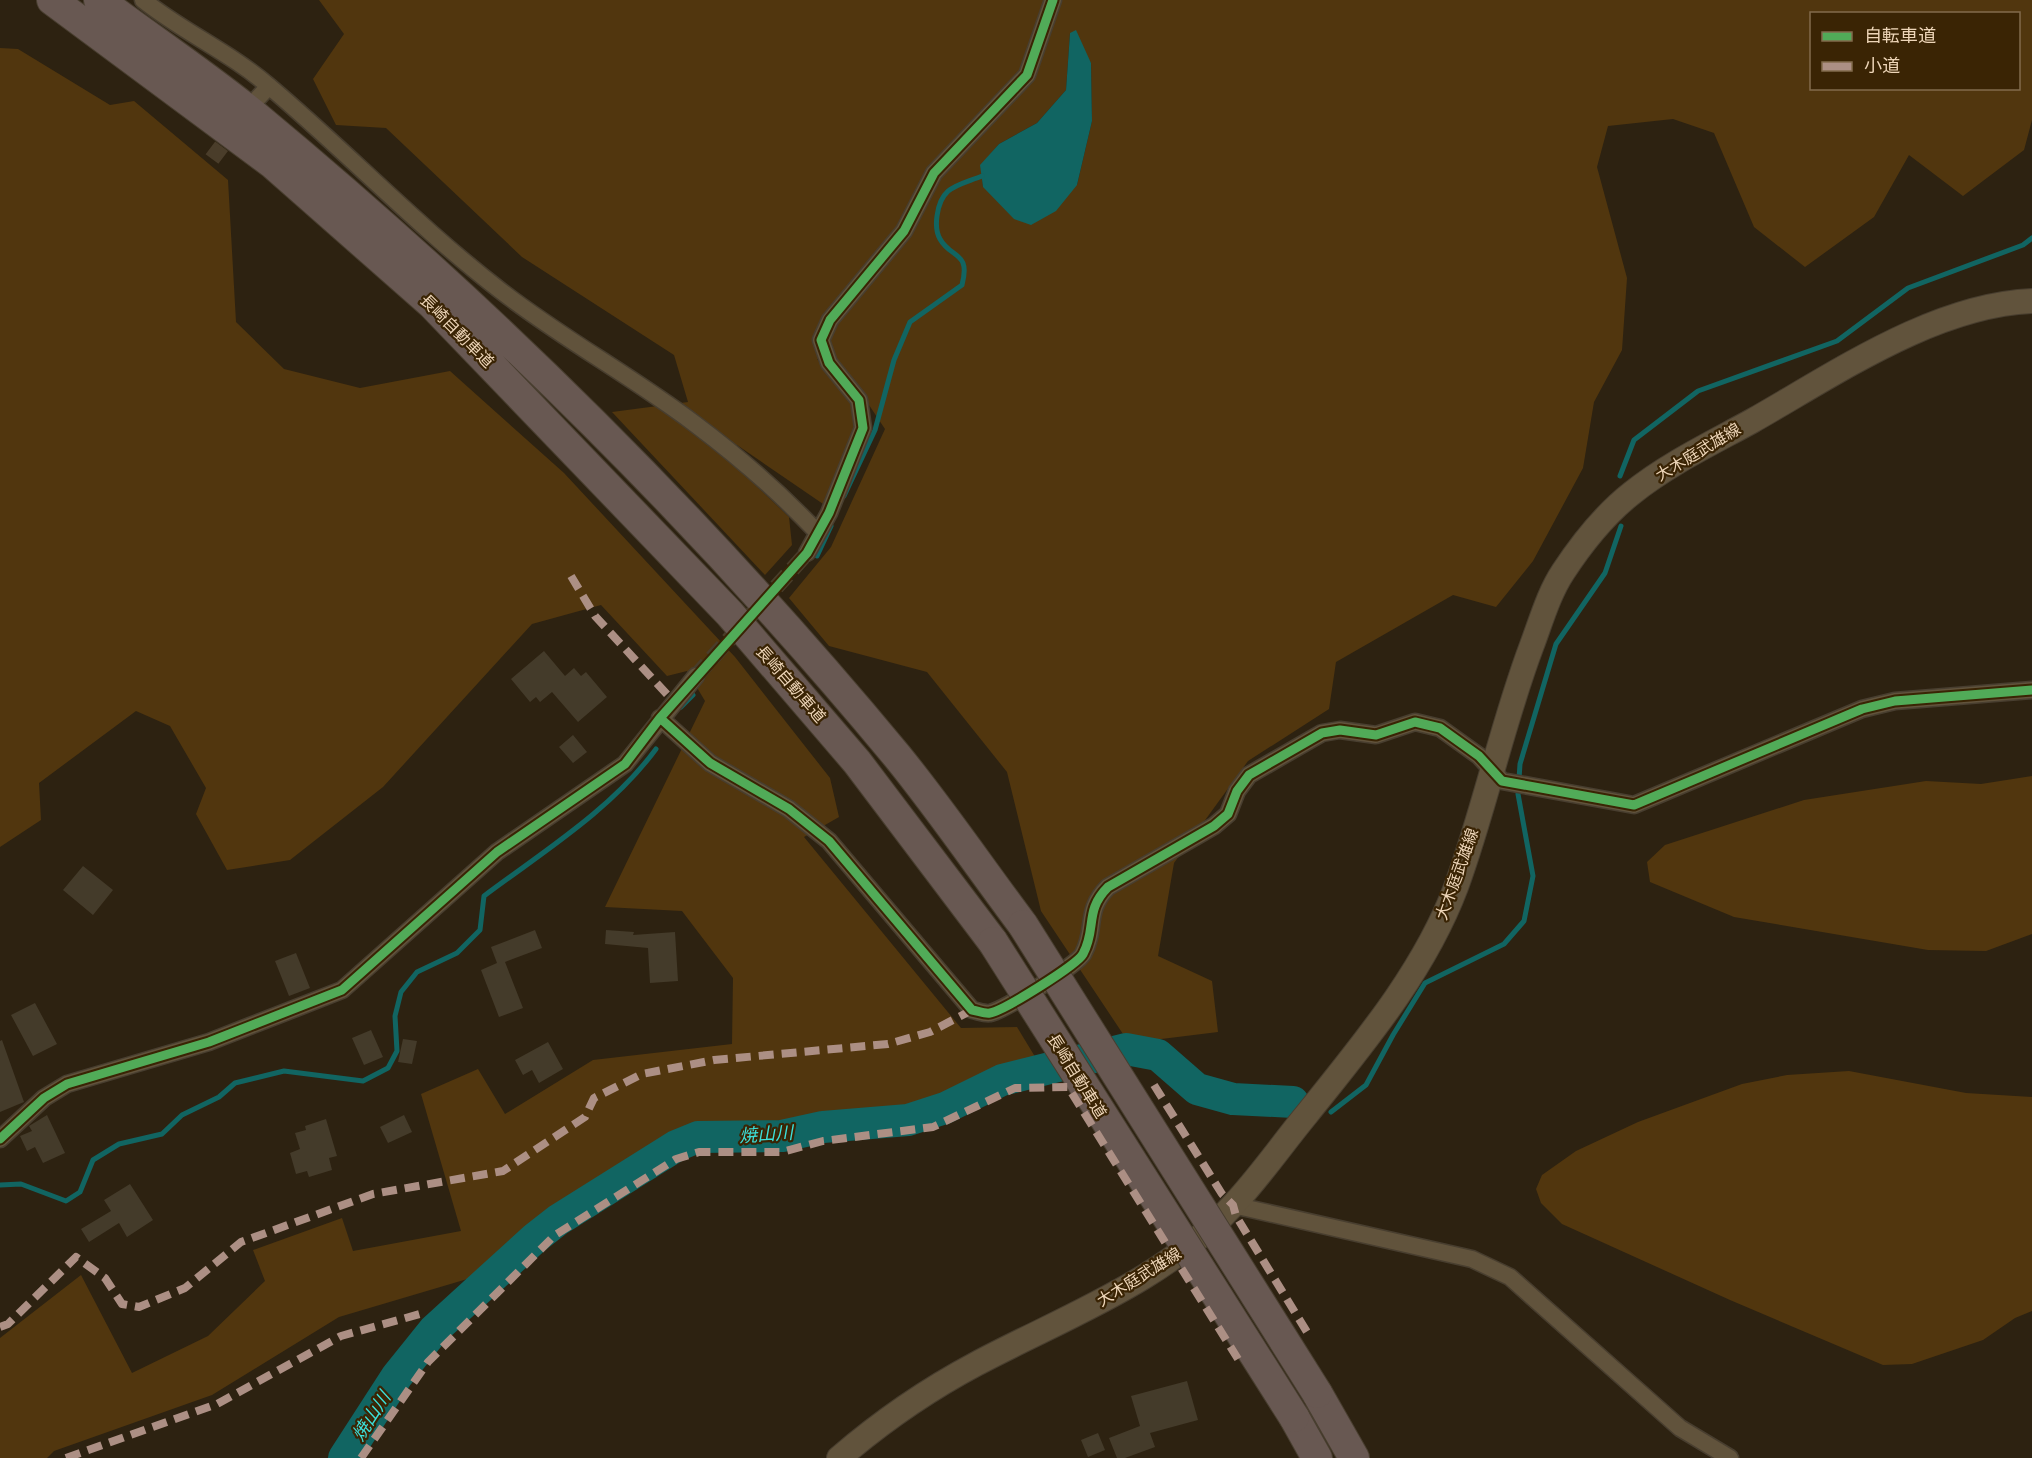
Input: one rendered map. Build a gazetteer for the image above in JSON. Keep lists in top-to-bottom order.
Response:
{
  "streets": {
    "highway": ["長崎自動車道"],
    "main road": ["大木庭武雄線"]
  },
  "water": ["焼山川"],
  "legend": ["自転車道", "小道"]
}
